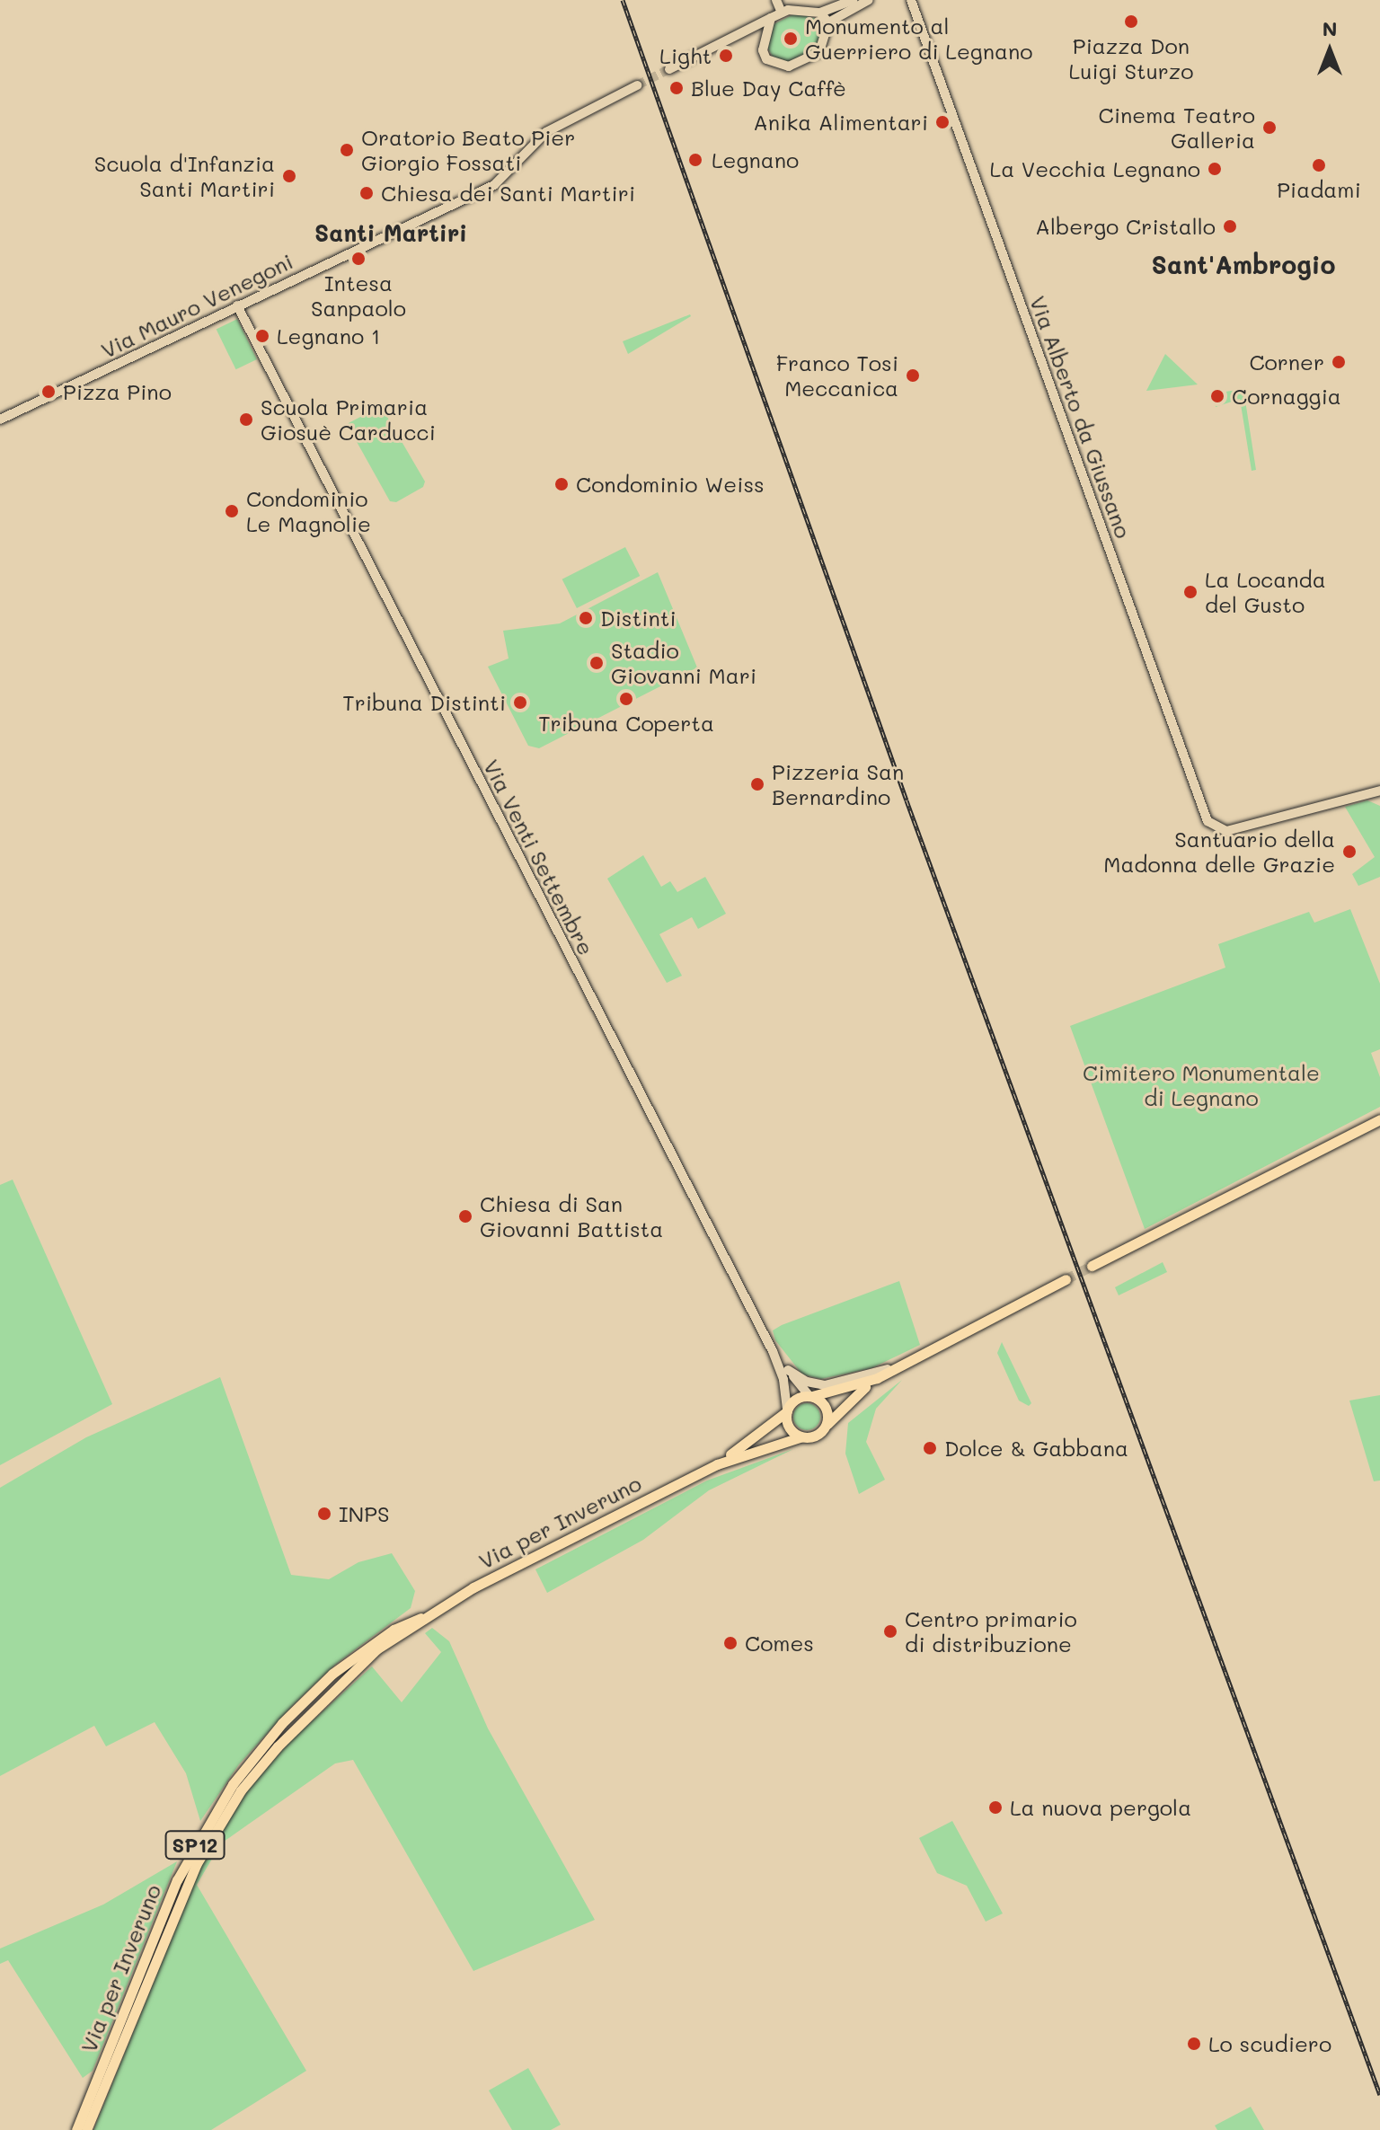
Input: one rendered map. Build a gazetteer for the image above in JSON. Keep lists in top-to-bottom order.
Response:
{
  "streets": {
    "main road": ["Via per Inveruno", "SP12"],
    "street": ["Via Mauro Venegoni", "Via Alberto da Giussano", "Via Venti Settembre"]
  },
  "crossings": [
    ["Via Mauro Venegoni", "Via Venti Settembre"],
    ["Via Venti Settembre", "Via per Inveruno"]
  ],
  "districts": ["Santi Martiri", "Sant'Ambrogio"],
  "parks": ["Cimitero Monumentale di Legnano"],
  "places": [
    "Piazza Don Luigi Sturzo",
    "Monumento al Guerriero di Legnano",
    "Light",
    "Blue Day Caffè",
    "Anika Alimentari",
    "Cinema Teatro Galleria",
    "Oratorio Beato Pier Giorgio Fossati",
    "Legnano",
    "Piadami",
    "La Vecchia Legnano",
    "Scuola d'Infanzia Santi Martiri",
    "Chiesa dei Santi Martiri",
    "Albergo Cristallo",
    "Intesa Sanpaolo",
    "Legnano 1",
    "Corner",
    "Franco Tosi Meccanica",
    "Pizza Pino",
    "Cornaggia",
    "Scuola Primaria Giosuè Carducci",
    "Condominio Weiss",
    "Condominio Le Magnolie",
    "La Locanda del Gusto",
    "Distinti",
    "Stadio Giovanni Mari",
    "Tribuna Coperta",
    "Tribuna Distinti",
    "Pizzeria San Bernardino",
    "Santuario della Madonna delle Grazie",
    "Chiesa di San Giovanni Battista",
    "Dolce & Gabbana",
    "INPS",
    "Centro primario di distribuzione",
    "Comes",
    "La nuova pergola",
    "Lo scudiero"
  ],
  "north": "top"
}
